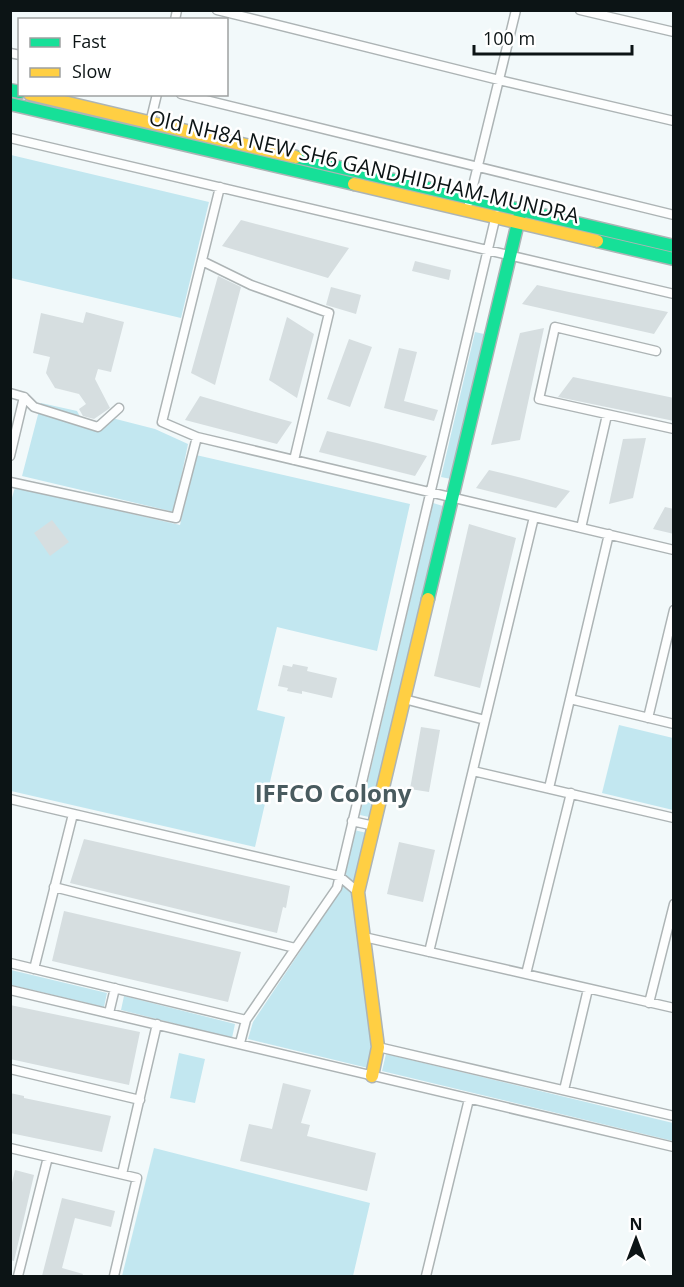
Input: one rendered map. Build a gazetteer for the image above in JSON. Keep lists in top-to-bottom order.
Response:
{
  "streets": {
    "main road": ["Old NH8A NEW SH6 GANDHIDHAM-MUNDRA"]
  },
  "districts": ["IFFCO Colony"],
  "legend": ["Fast", "Slow"],
  "scale_bar": "100 m",
  "north": "top"
}
